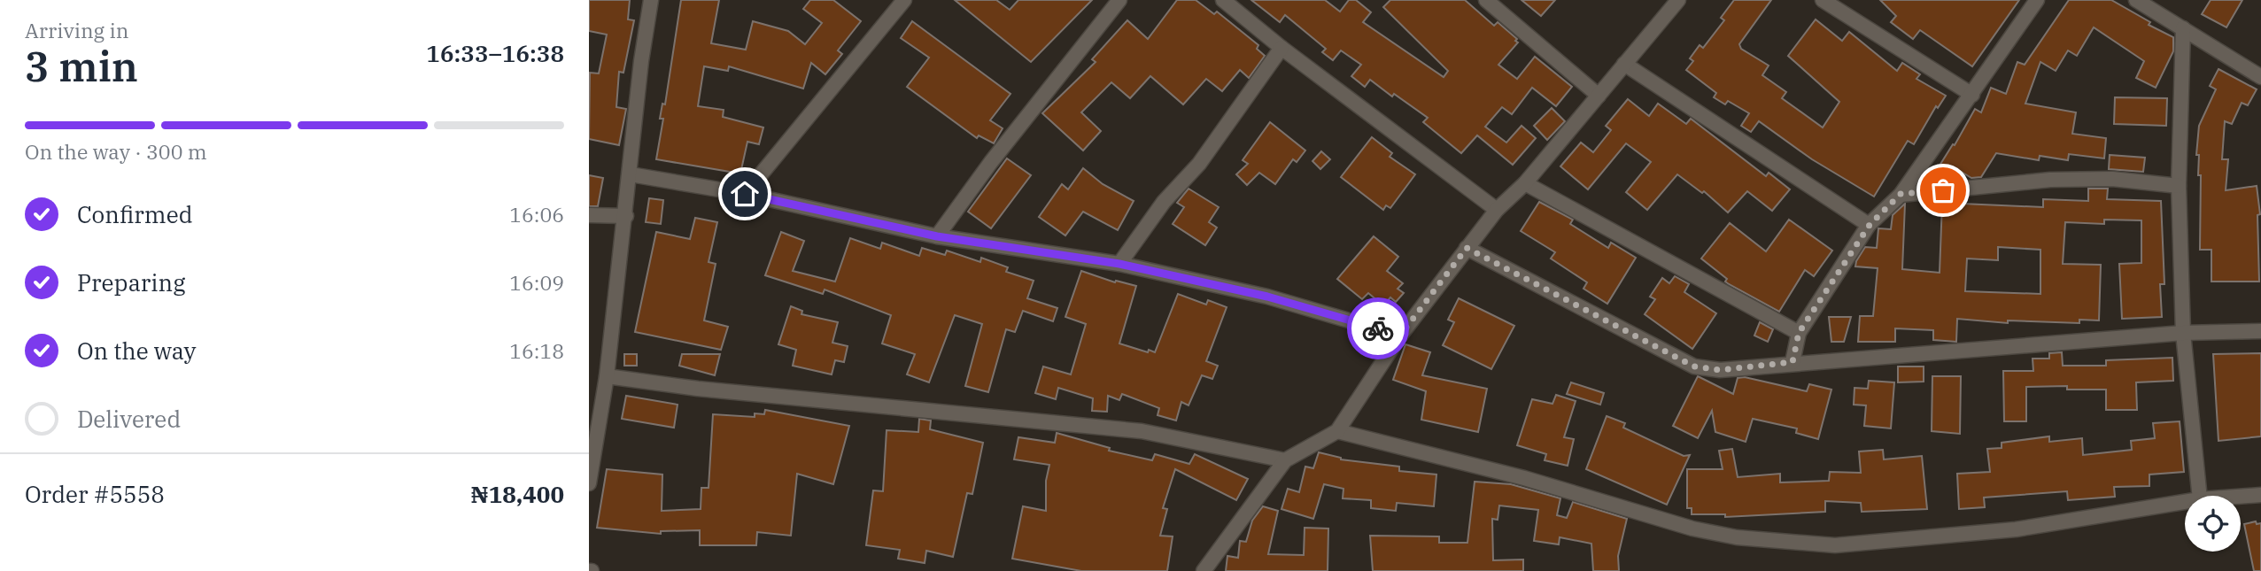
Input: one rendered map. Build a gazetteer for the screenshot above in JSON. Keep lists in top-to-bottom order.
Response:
{
  "page": {
    "heading": ["3 min", "Arriving in", "16:33–16:38"],
    "panel": ["Order #5558", "₦18,400"],
    "bar": "On the way · 300 m",
    "list": [
      ["Confirmed", "16:06"],
      ["Preparing", "16:09"],
      ["On the way", "16:18"],
      "Delivered"
    ]
  }
}
